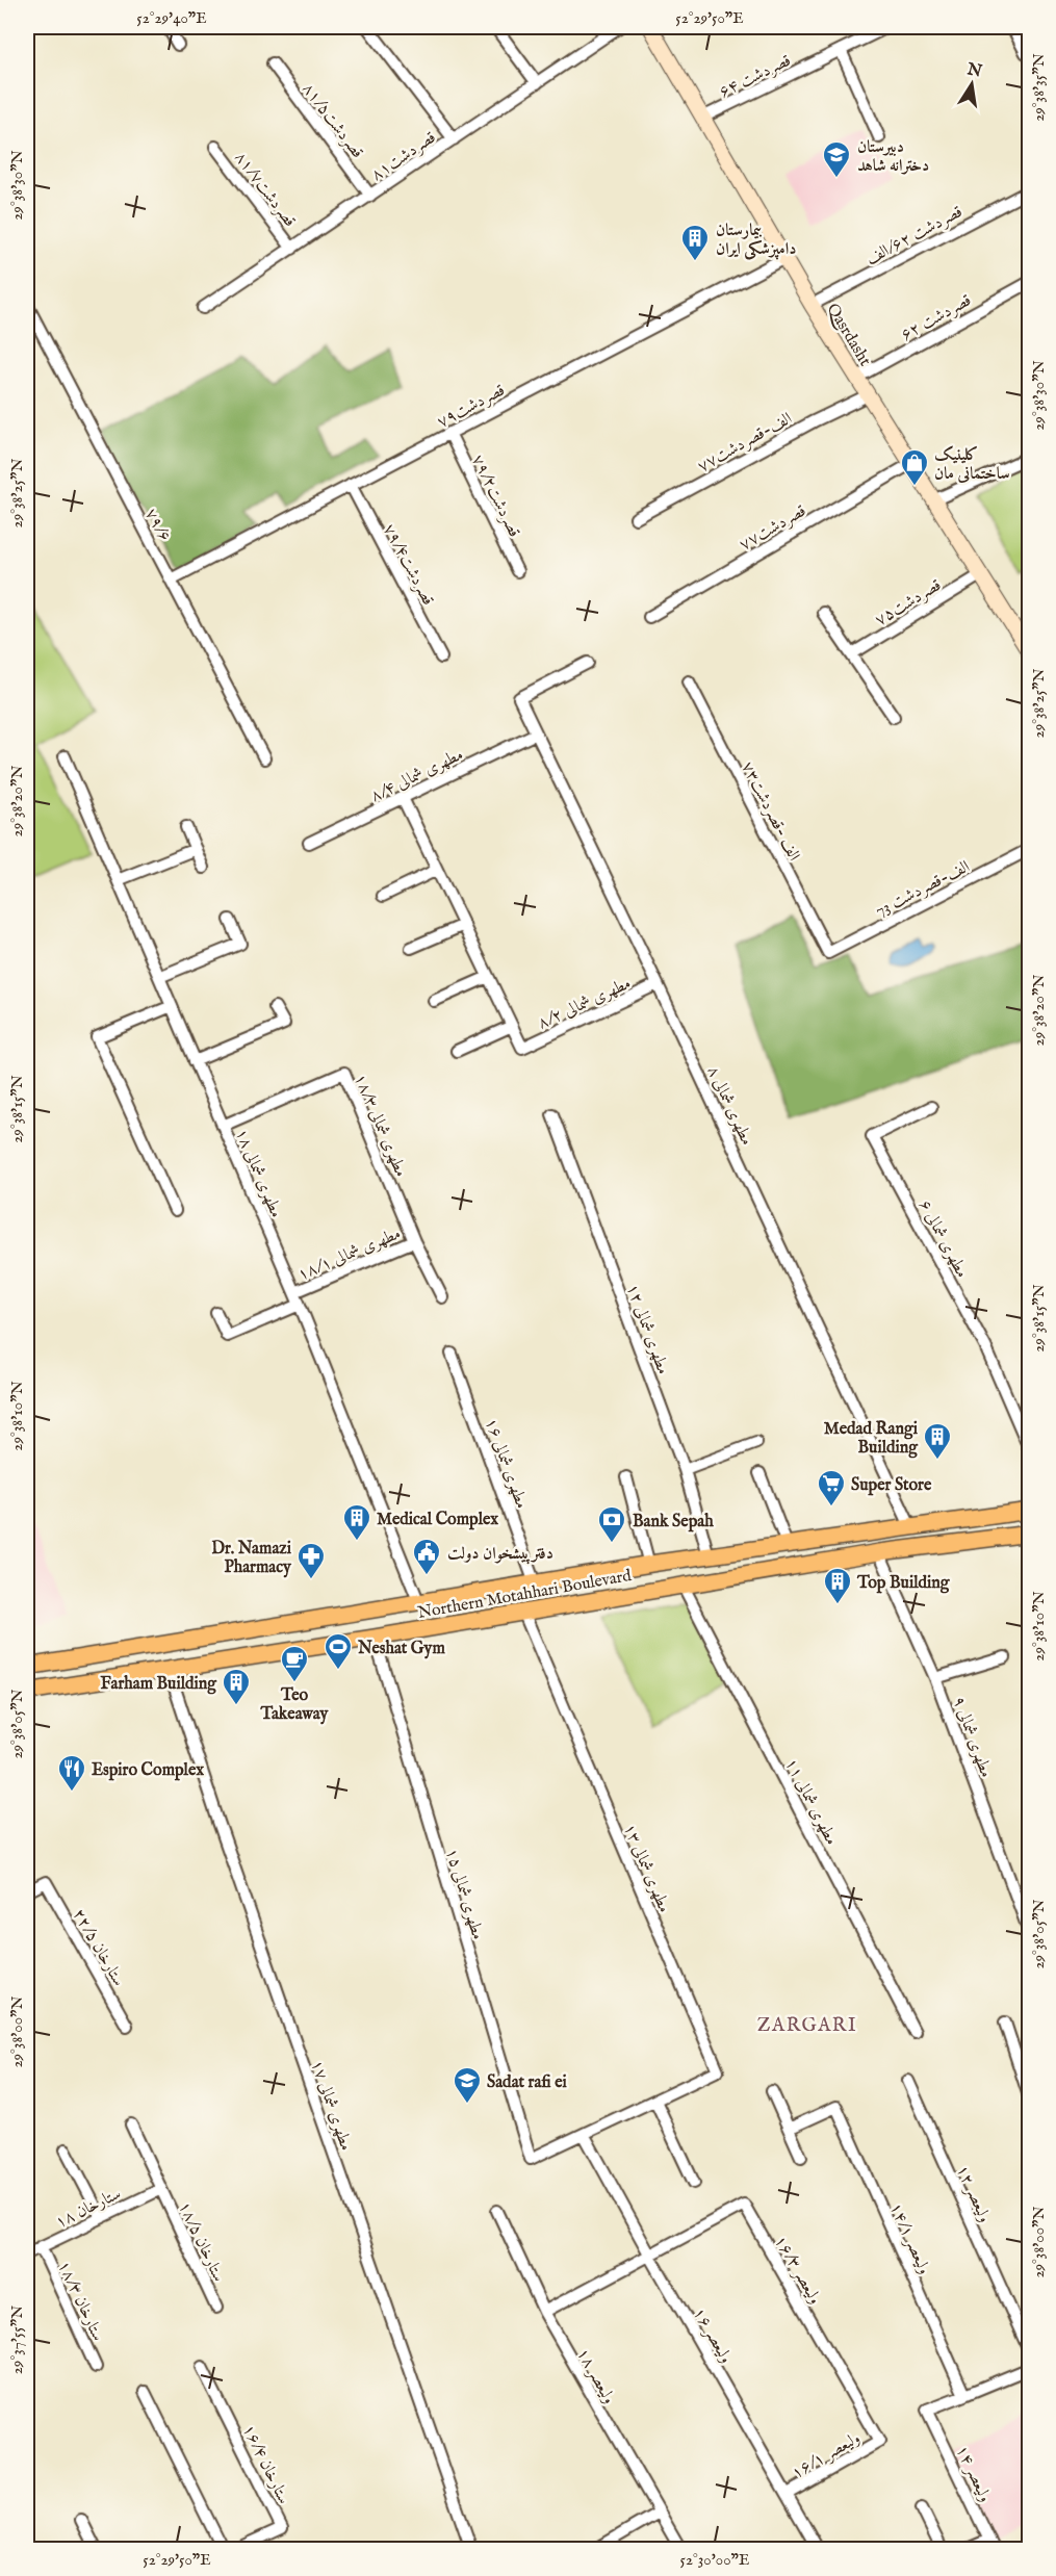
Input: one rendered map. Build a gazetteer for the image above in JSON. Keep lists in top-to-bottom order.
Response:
{
  "streets": {
    "main road": ["Qasrdasht", "Northern Motahhari Boulevard"],
    "street": [
      "۶۴ قصردشت",
      "قصردشت۸۱/۵",
      "قصردشت۸۱",
      "قصردشت۸۱/۷",
      "قصردشت ۶۲/الف",
      "قصردشت ۶۲",
      "قصردشت۷۹",
      "۷۷الف-قصردشت",
      "قصردشت۷۹/۲",
      "۷۹/۶",
      "قصردشت۷۷",
      "قصردشت۷۹/۴",
      "قصردشت۷۵",
      "۸/۴ مطهری شمالی",
      "الف -قصردشت۷۳",
      "73 الف-قصردشت",
      "۸/۲ مطهری شمالی",
      "۸ مطهری شمالی",
      "۱۸/۳ مطهری شمالی",
      "۱۸ مطهری شمالی",
      "۶ مطهری شمالی",
      "۱۸/۱ مطهری شمالی",
      "۱۲ مطهری شمالی",
      "۱۶ مطهری شمالی",
      "۹ مطهری شمالی",
      "۱۱ مطهری شمالی",
      "۱۳ مطهری شمالی",
      "۱۵ مطهری شمالی",
      "۲۲/۵ ستارخان",
      "۱۷ مطهری شمالی",
      "۱۲ ولیعصر",
      "۱۸ ستارخان",
      "۱۴/۱ ولیعصر",
      "۱۸/۵ ستارخان",
      "۱۶/۳ ولیعصر",
      "۱۸/۳ ستارخان",
      "۱۶ ولیعصر",
      "۱۸ ولیعصر",
      "۱۶/۱ ولیعصر",
      "۱۶/۴ ستارخان",
      "۱۴ ولیعصر"
    ]
  },
  "crossings": [
    ["۶۴ قصردشت", "Qasrdasht"],
    ["قصردشت۸۱/۵", "قصردشت۸۱"],
    ["قصردشت۸۱", "قصردشت۸۱/۷"],
    ["قصردشت ۶۲/الف", "Qasrdasht"],
    ["قصردشت ۶۲", "Qasrdasht"],
    ["Qasrdasht", "قصردشت۷۹"],
    ["Qasrdasht", "۷۷الف-قصردشت"],
    ["Qasrdasht", "قصردشت۷۷"],
    ["Qasrdasht", "قصردشت۷۵"],
    ["قصردشت۷۹", "قصردشت۷۹/۲"],
    ["قصردشت۷۹", "۷۹/۶"],
    ["قصردشت۷۹", "قصردشت۷۹/۴"],
    ["۸/۴ مطهری شمالی", "۸ مطهری شمالی"],
    ["الف -قصردشت۷۳", "73 الف-قصردشت"],
    ["۸/۲ مطهری شمالی", "۸ مطهری شمالی"],
    ["۸ مطهری شمالی", "Northern Motahhari Boulevard"],
    ["۱۸/۳ مطهری شمالی", "۱۸ مطهری شمالی"],
    ["۱۸/۳ مطهری شمالی", "۱۸/۱ مطهری شمالی"],
    ["۱۸ مطهری شمالی", "۱۸/۱ مطهری شمالی"],
    ["۱۸ مطهری شمالی", "Northern Motahhari Boulevard"],
    ["۱۲ مطهری شمالی", "Northern Motahhari Boulevard"],
    ["۱۶ مطهری شمالی", "Northern Motahhari Boulevard"],
    ["Northern Motahhari Boulevard", "۹ مطهری شمالی"],
    ["Northern Motahhari Boulevard", "۱۱ مطهری شمالی"],
    ["Northern Motahhari Boulevard", "۱۳ مطهری شمالی"],
    ["Northern Motahhari Boulevard", "۱۵ مطهری شمالی"],
    ["Northern Motahhari Boulevard", "۱۷ مطهری شمالی"],
    ["۱۵ مطهری شمالی", "۱۶ ولیعصر"],
    ["۱۸ ستارخان", "۱۸/۵ ستارخان"],
    ["۱۸ ستارخان", "۱۸/۳ ستارخان"],
    ["۱۴/۱ ولیعصر", "۱۴ ولیعصر"],
    ["۱۶/۳ ولیعصر", "۱۶ ولیعصر"],
    ["۱۶/۳ ولیعصر", "۱۶/۱ ولیعصر"],
    ["۱۶ ولیعصر", "۱۶/۱ ولیعصر"]
  ],
  "districts": ["ZARGARI"],
  "places": {
    "school or university": ["دبیرستان دخترانه شاهد", "Sadat rafi ei"],
    "building": [
      "بیمارستان دامپزشکی ایران",
      "Medad Rangi Building",
      "Medical Complex",
      "Top Building",
      "Farham Building"
    ],
    "shop": ["کلینیک ساختمانی مان"],
    "supermarket": ["Super Store"],
    "bank": ["Bank Sepah"],
    "public building": ["دفترپیشخوان دولت"],
    "pharmacy": ["Dr. Namazi Pharmacy"],
    "sports": ["Neshat Gym"],
    "cafe": ["Teo Takeaway"],
    "restaurant": ["Espiro Complex"]
  },
  "north": "top",
  "coordinates": [
    "52°29'40\"E",
    "52°29'50\"E",
    "29°38'35\"N",
    "29°38'30\"N",
    "29°38'25\"N",
    "29°38'20\"N",
    "29°38'15\"N",
    "29°38'10\"N",
    "29°38'05\"N",
    "29°38'00\"N",
    "29°37'55\"N",
    "52°30'00\"E"
  ]
}
